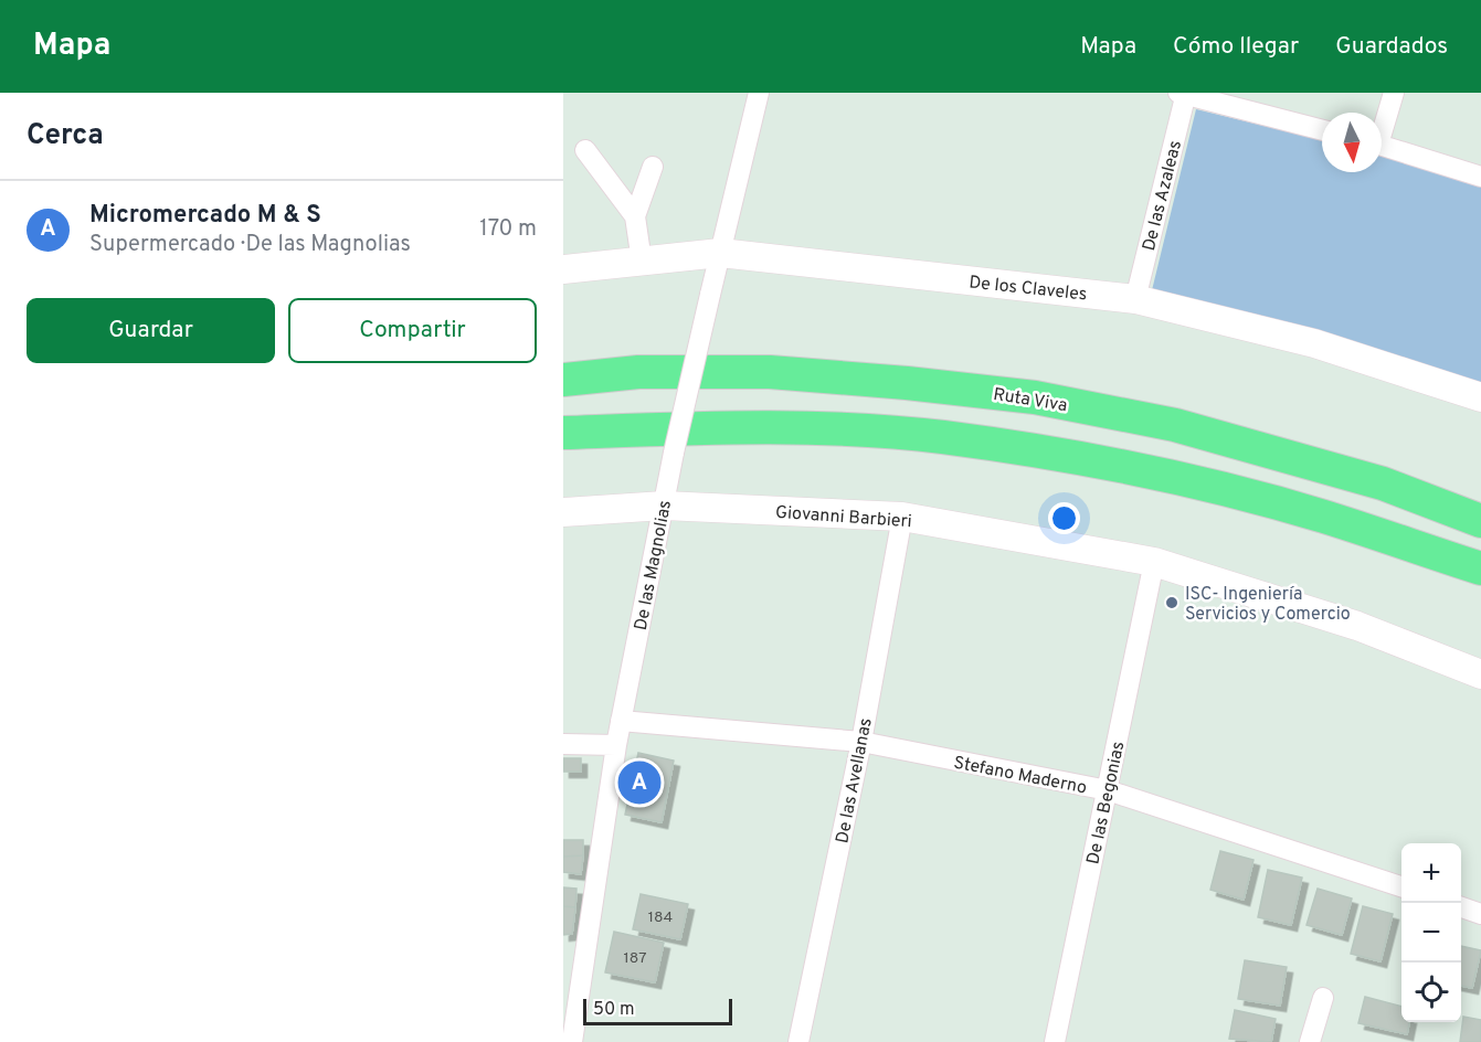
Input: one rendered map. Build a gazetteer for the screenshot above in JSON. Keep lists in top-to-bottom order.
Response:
{
  "streets": {
    "highway": ["Ruta Viva"],
    "main road": ["De los Claveles", "Giovanni Barbieri"],
    "street": [
      "De las Azaleas",
      "De las Magnolias",
      "Stefano Maderno",
      "De las Avellanas",
      "De las Begonias"
    ]
  },
  "crossings": [
    ["De las Azaleas", "De los Claveles"],
    ["De los Claveles", "De las Magnolias"],
    ["Giovanni Barbieri", "De las Magnolias"],
    ["Giovanni Barbieri", "De las Avellanas"],
    ["Giovanni Barbieri", "De las Begonias"],
    ["De las Magnolias", "Stefano Maderno"],
    ["Stefano Maderno", "De las Avellanas"],
    ["Stefano Maderno", "De las Begonias"]
  ],
  "places": ["ISC- Ingeniería Servicios y Comercio"],
  "house_numbers": ["184", "187"],
  "scale_bar": "50 m",
  "north": "bottom",
  "page": {
    "header": "Mapa",
    "nav": ["Mapa", "Cómo llegar", "Guardados"],
    "heading": "Cerca",
    "list": [
      {
        "mark": "A",
        "name": "Micromercado M & S",
        "note": "Supermercado · De las Magnolias",
        "value": "170 m"
      }
    ],
    "buttons": ["Guardar", "Compartir"],
    "pins": "A",
    "map_buttons": ["+", "−"],
    "scale": "50 m"
  }
}
